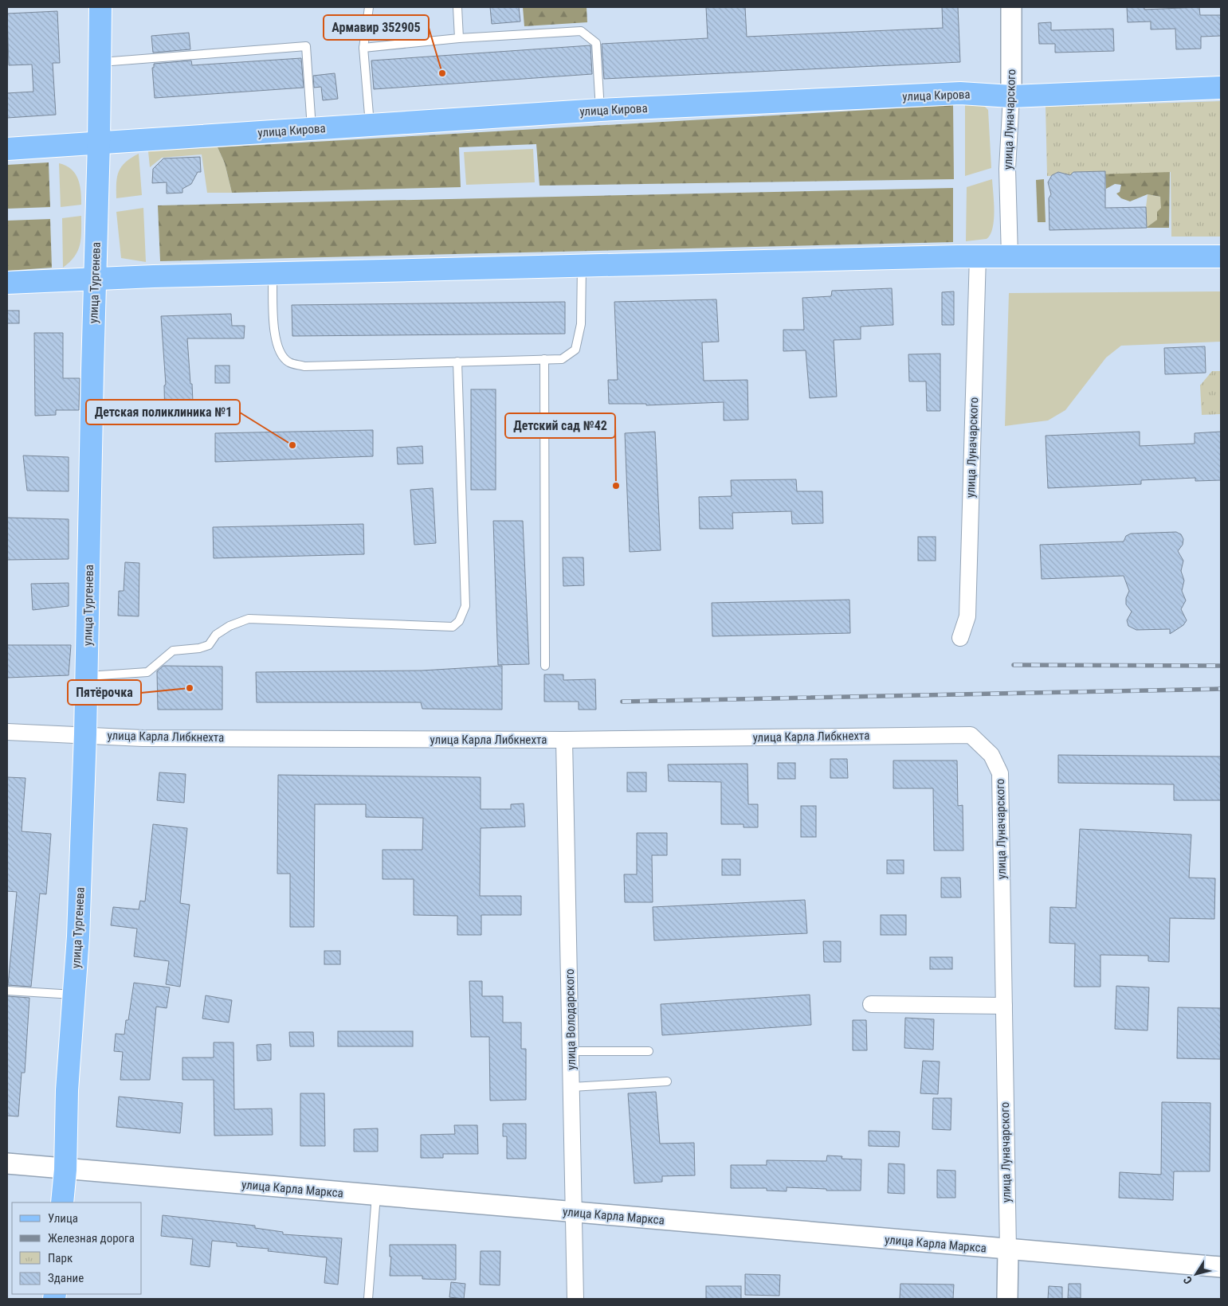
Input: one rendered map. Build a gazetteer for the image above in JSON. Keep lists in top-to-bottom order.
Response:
{
  "streets": {
    "main road": ["улица Кирова", "улица Тургенева"],
    "street": [
      "улица Луначарского",
      "улица Карла Либкнехта",
      "улица Володарского",
      "улица Карла Маркса"
    ]
  },
  "crossings": [
    ["улица Кирова", "улица Луначарского"],
    ["улица Кирова", "улица Тургенева"],
    ["улица Луначарского", "улица Карла Либкнехта"],
    ["улица Луначарского", "улица Карла Маркса"],
    ["улица Тургенева", "улица Карла Либкнехта"],
    ["улица Тургенева", "улица Карла Маркса"],
    ["улица Карла Либкнехта", "улица Володарского"],
    ["улица Володарского", "улица Карла Маркса"]
  ],
  "places": [
    "Армавир 352905",
    "Детская поликлиника №1",
    "Детский сад №42",
    "Пятёрочка"
  ],
  "legend": [
    "Улица",
    "Железная дорога",
    "Парк",
    "Здание"
  ],
  "north": "bottom left"
}
